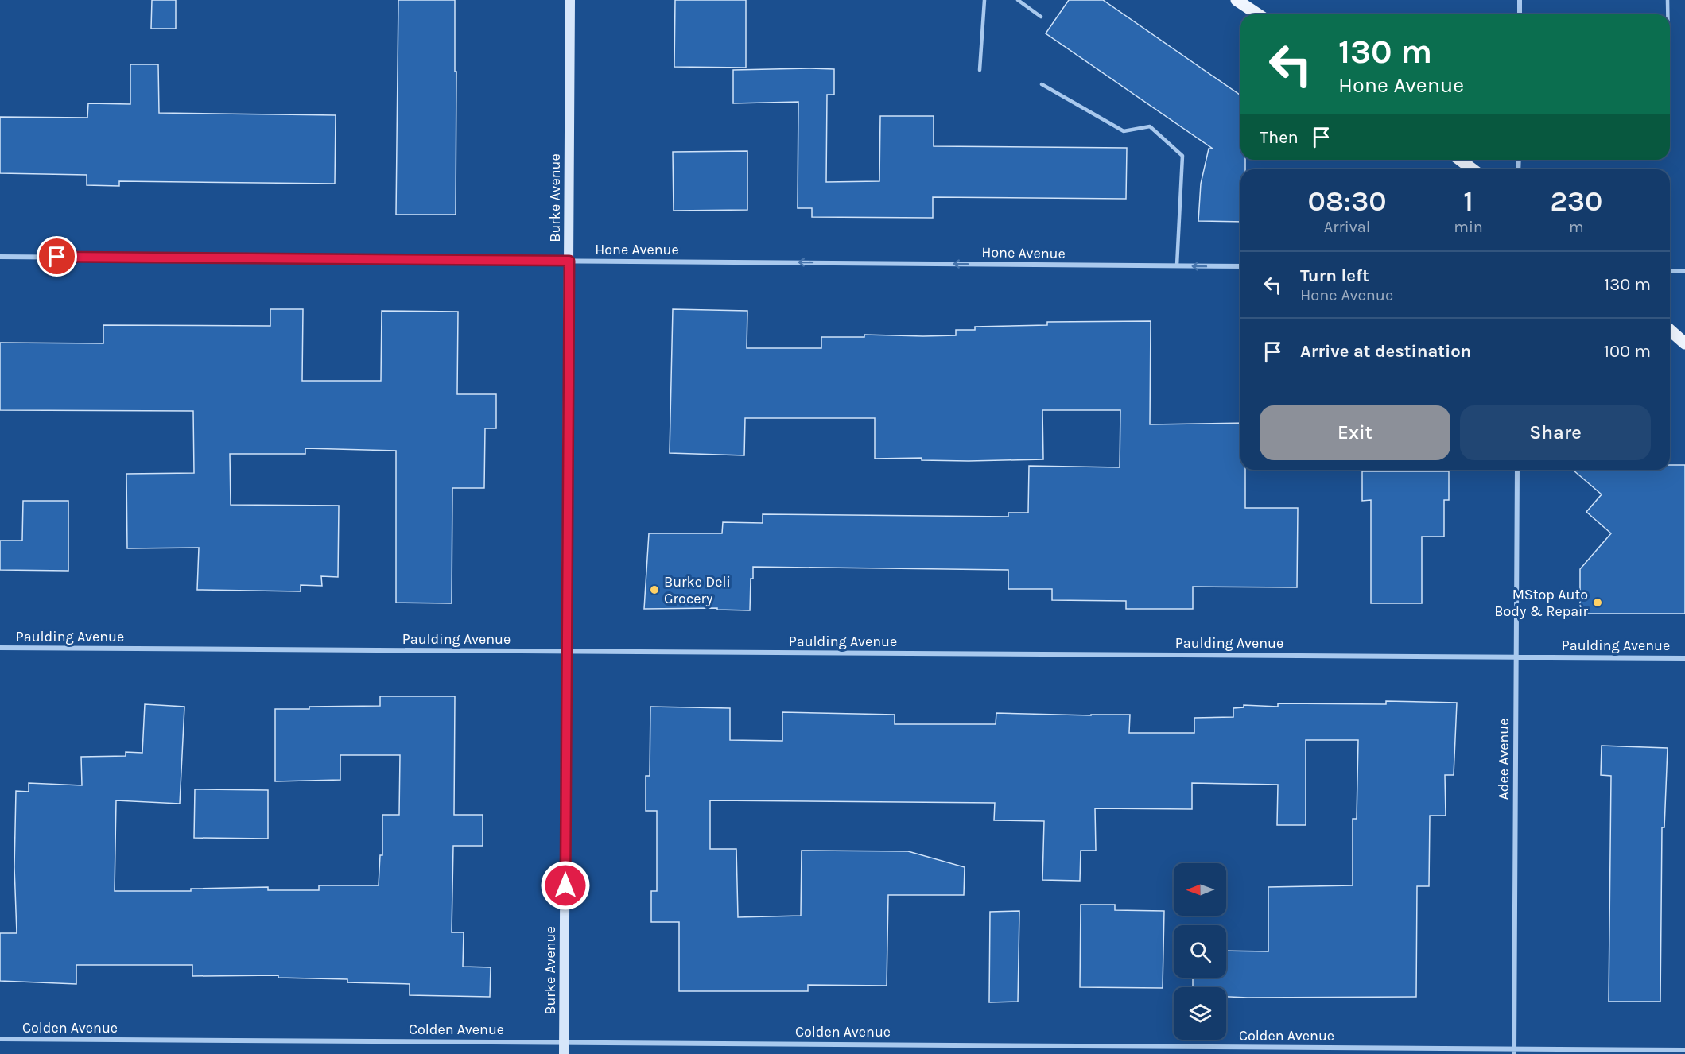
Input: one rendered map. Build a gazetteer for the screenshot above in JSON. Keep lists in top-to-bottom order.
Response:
{
  "streets": {
    "main road": ["Burke Avenue"],
    "street": [
      "Hone Avenue",
      "Paulding Avenue",
      "Adee Avenue",
      "Colden Avenue"
    ]
  },
  "crossings": [
    ["Burke Avenue", "Hone Avenue"],
    ["Burke Avenue", "Paulding Avenue"],
    ["Burke Avenue", "Colden Avenue"],
    ["Paulding Avenue", "Adee Avenue"],
    ["Adee Avenue", "Colden Avenue"]
  ],
  "one_way": ["Hone Avenue"],
  "places": ["Burke Deli Grocery", "MStop Auto Body & Repair"],
  "north": "left",
  "page": {
    "turn": ["130 m", "Hone Avenue"],
    "then": "Then",
    "eta": [
      "08:30",
      "Arrival",
      "1",
      "min",
      "230",
      "m"
    ],
    "list": [
      {
        "name": "Turn left",
        "note": "Hone Avenue",
        "value": "130 m"
      },
      {
        "name": "Arrive at destination",
        "value": "100 m"
      }
    ],
    "buttons": ["Exit", "Share"]
  }
}
